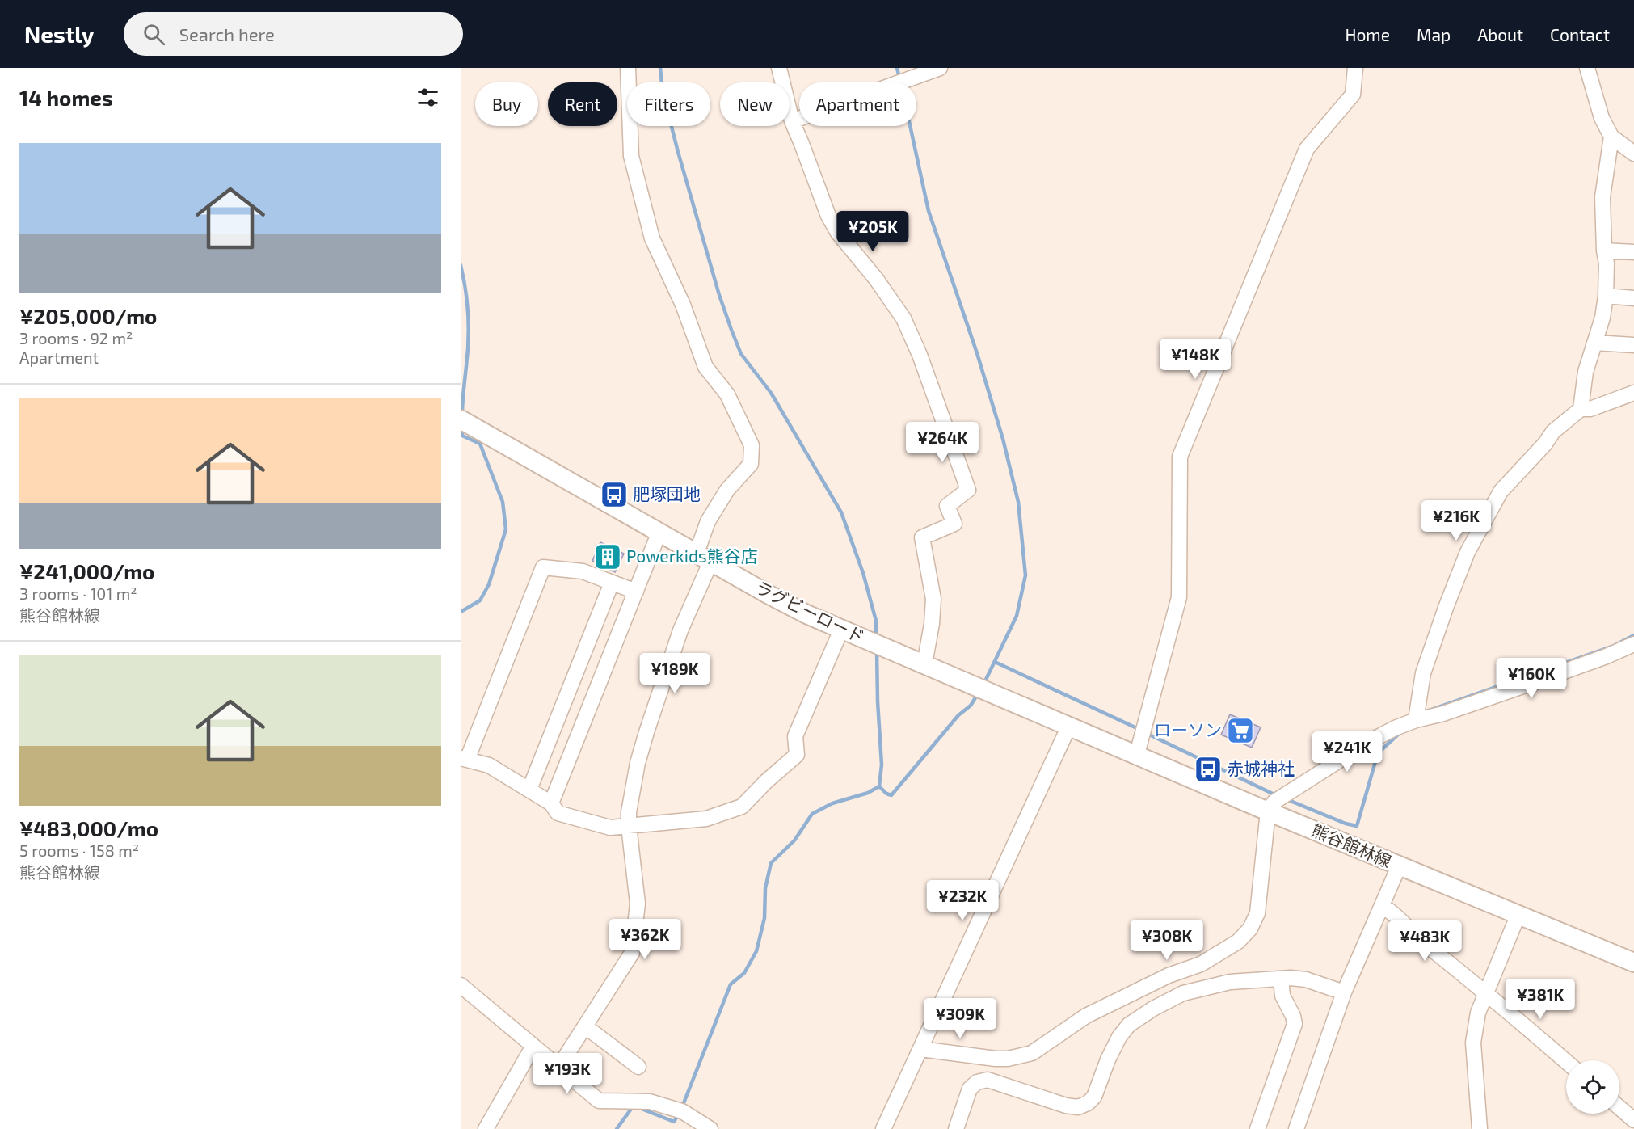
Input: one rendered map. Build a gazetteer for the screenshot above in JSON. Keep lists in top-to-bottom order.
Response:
{
  "streets": {
    "main road": ["ラグビーロード", "熊谷館林線"]
  },
  "crossings": [
    ["ラグビーロード", "熊谷館林線"]
  ],
  "places": {
    "bus stop": ["肥塚団地", "赤城神社"],
    "building": ["Powerkids熊谷店"],
    "supermarket": ["ローソン"]
  },
  "page": {
    "header": "Nestly",
    "search": "Search here",
    "nav": [
      "Home",
      "Map",
      "About",
      "Contact"
    ],
    "heading": "14 homes",
    "chip": [
      "Buy",
      "Rent",
      "Filters",
      "New",
      "Apartment"
    ],
    "list": [
      {
        "name": "¥205,000/mo",
        "note": "3 rooms · 92 m² · Apartment"
      },
      {
        "name": "¥241,000/mo",
        "note": "3 rooms · 101 m² · 熊谷館林線"
      },
      {
        "name": "¥483,000/mo",
        "note": "5 rooms · 158 m² · 熊谷館林線"
      }
    ],
    "price": [
      "¥205K",
      "¥148K",
      "¥264K",
      "¥216K",
      "¥189K",
      "¥160K",
      "¥241K",
      "¥232K",
      "¥362K",
      "¥308K",
      "¥483K",
      "¥381K",
      "¥309K",
      "¥193K"
    ]
  }
}
